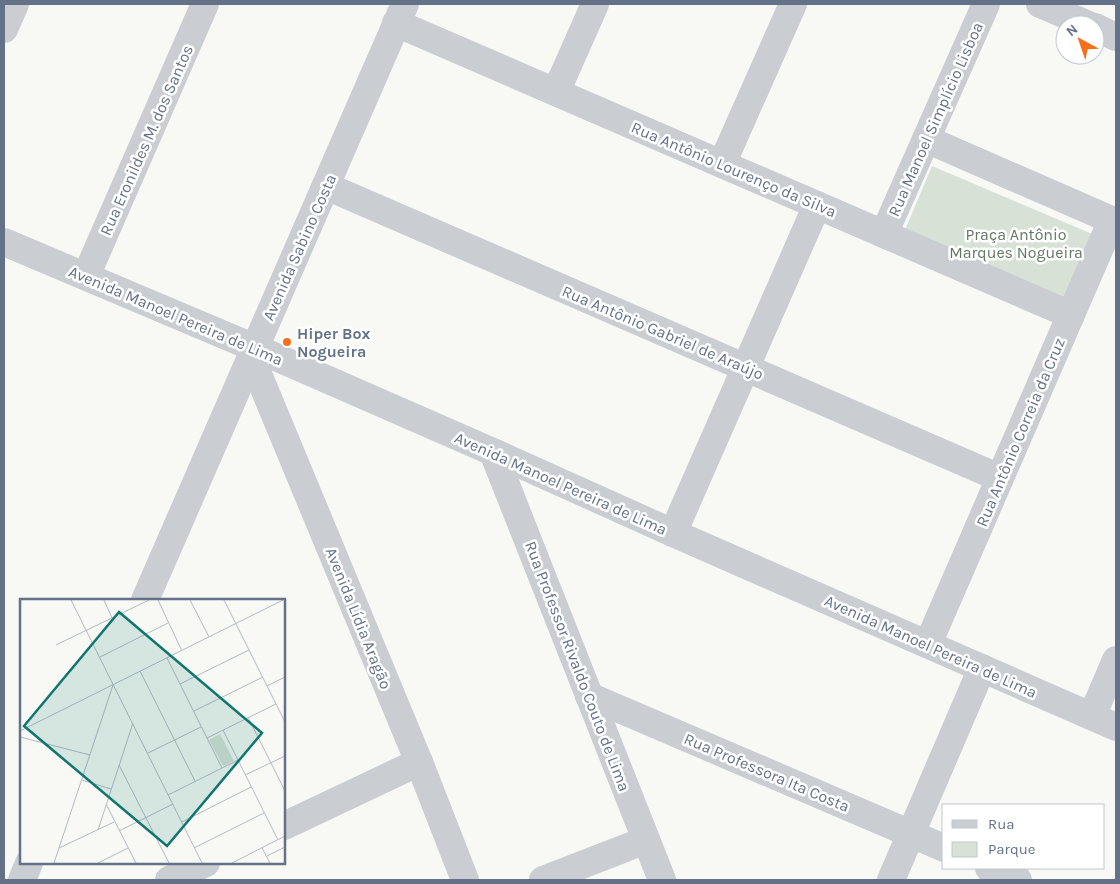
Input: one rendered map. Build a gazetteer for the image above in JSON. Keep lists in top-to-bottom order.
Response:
{
  "streets": {
    "street": [
      "Rua Manoel Simplício Lisboa",
      "Rua Eronildes M. dos Santos",
      "Rua Antônio Lourenço da Silva",
      "Avenida Sabino Costa",
      "Avenida Manoel Pereira de Lima",
      "Rua Antônio Gabriel de Araújo",
      "Rua Antônio Correia da Cruz",
      "Avenida Lídia Aragão",
      "Rua Professor Rivaldo Couto de Lima",
      "Rua Professora Ita Costa"
    ]
  },
  "crossings": [
    ["Rua Manoel Simplício Lisboa", "Rua Antônio Lourenço da Silva"],
    ["Rua Eronildes M. dos Santos", "Avenida Manoel Pereira de Lima"],
    ["Rua Antônio Lourenço da Silva", "Avenida Sabino Costa"],
    ["Rua Antônio Lourenço da Silva", "Rua Antônio Correia da Cruz"],
    ["Avenida Sabino Costa", "Avenida Manoel Pereira de Lima"],
    ["Avenida Sabino Costa", "Rua Antônio Gabriel de Araújo"],
    ["Avenida Sabino Costa", "Avenida Lídia Aragão"],
    ["Avenida Manoel Pereira de Lima", "Rua Antônio Correia da Cruz"],
    ["Avenida Manoel Pereira de Lima", "Avenida Lídia Aragão"],
    ["Avenida Manoel Pereira de Lima", "Rua Professor Rivaldo Couto de Lima"],
    ["Rua Antônio Gabriel de Araújo", "Rua Antônio Correia da Cruz"],
    ["Rua Professor Rivaldo Couto de Lima", "Rua Professora Ita Costa"]
  ],
  "parks": ["Praça Antônio Marques Nogueira"],
  "places": ["Hiper Box Nogueira"],
  "legend": ["Rua", "Parque"],
  "north": "top left"
}
